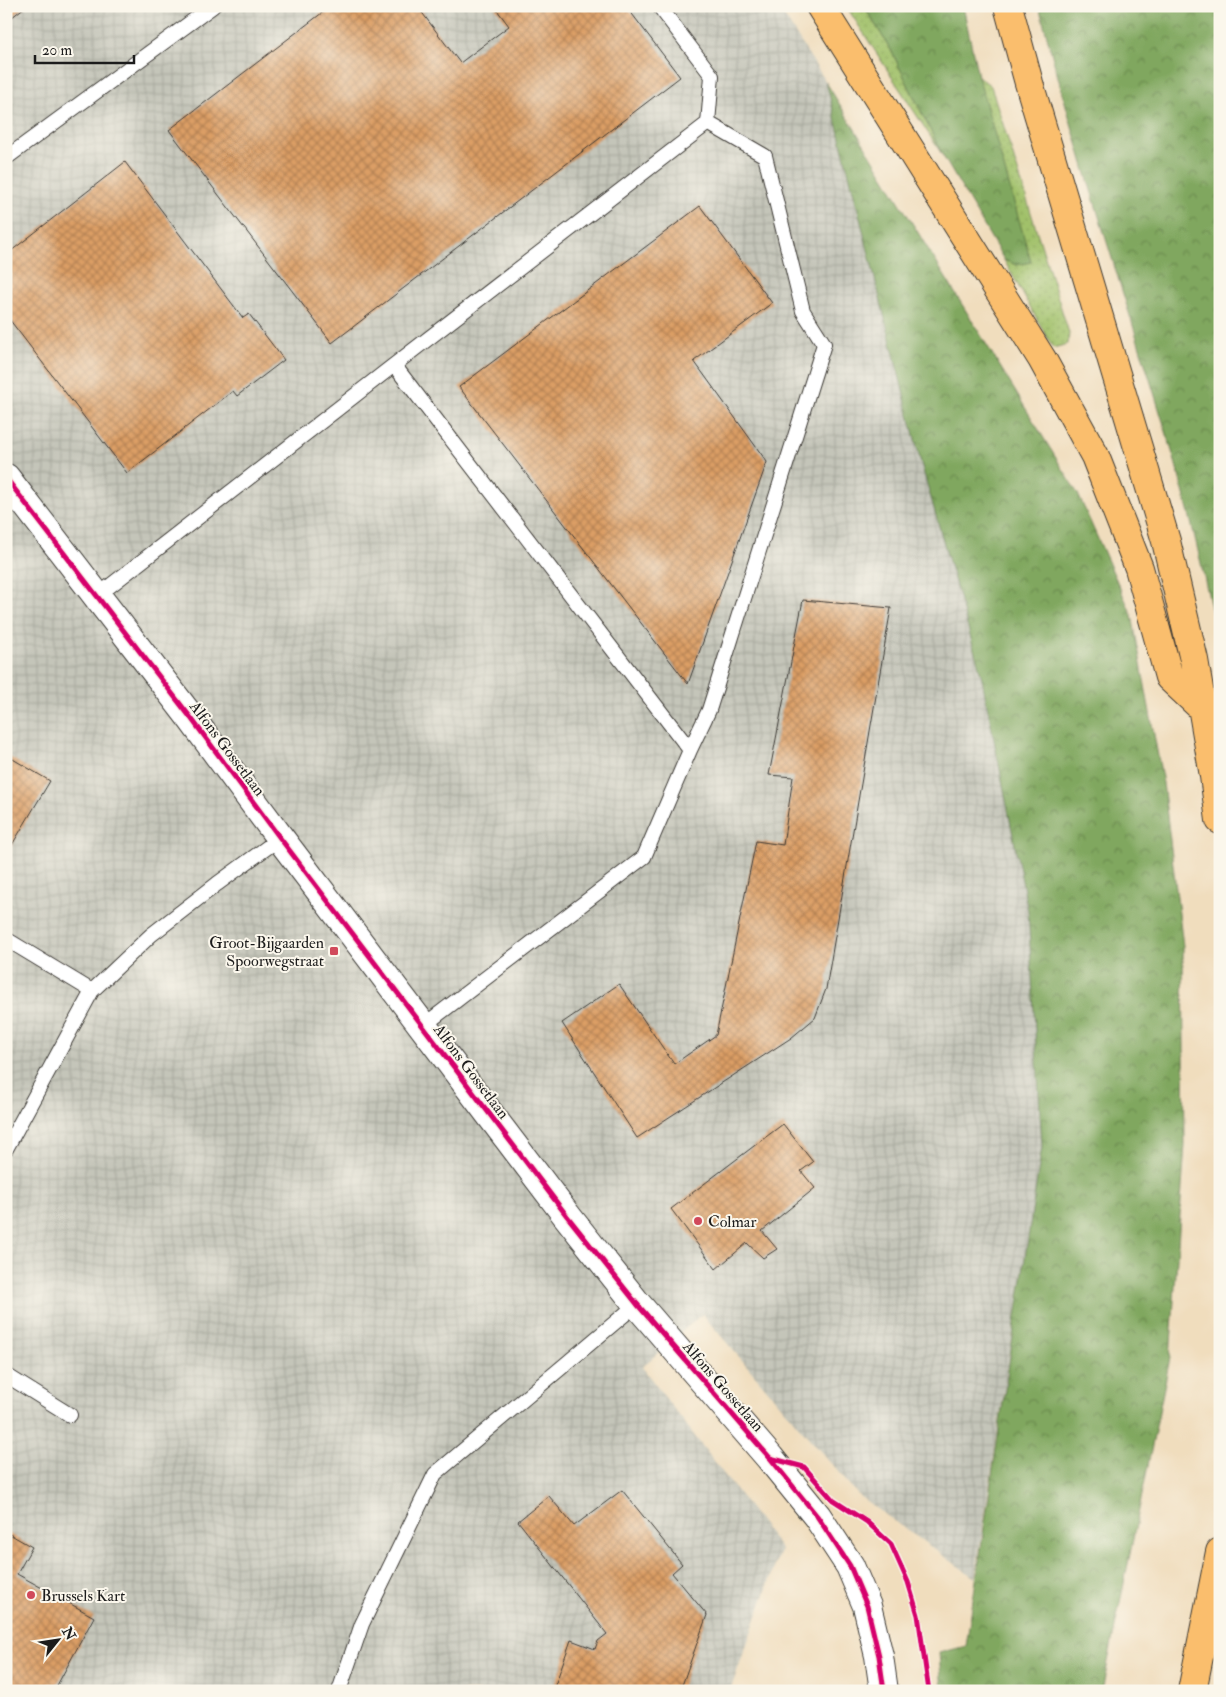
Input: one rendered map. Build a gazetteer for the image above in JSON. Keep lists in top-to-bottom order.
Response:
{
  "streets": {
    "street": ["Alfons Gossetlaan"]
  },
  "places": {
    "transit": ["Groot-Bijgaarden Spoorwegstraat"],
    "other": ["Colmar", "Brussels Kart"]
  },
  "scale_bar": "20 m",
  "north": "top right"
}
